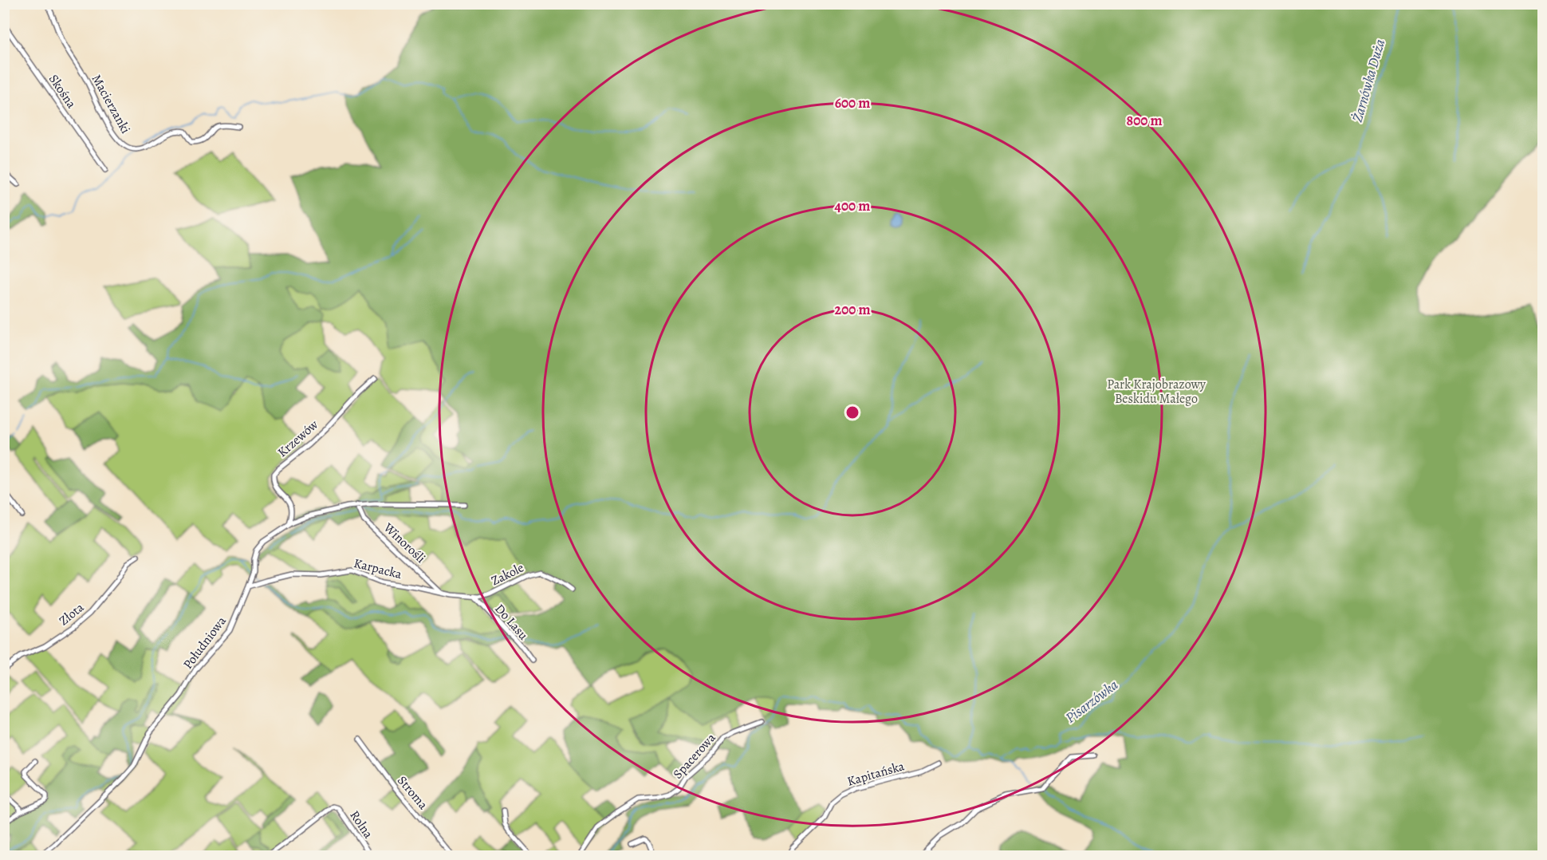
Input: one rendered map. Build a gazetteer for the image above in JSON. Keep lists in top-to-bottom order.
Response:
{
  "streets": {
    "street": [
      "Skośna",
      "Macierzanki",
      "Krzewów",
      "Winorośli",
      "Karpacka",
      "Zakole",
      "Złota",
      "Do Lasu",
      "Południowa",
      "Spacerowa",
      "Kapitańska",
      "Stroma",
      "Rolna"
    ]
  },
  "crossings": [
    ["Krzewów", "Południowa"],
    ["Winorośli", "Karpacka"],
    ["Winorośli", "Południowa"],
    ["Karpacka", "Zakole"],
    ["Karpacka", "Do Lasu"],
    ["Karpacka", "Południowa"],
    ["Zakole", "Do Lasu"]
  ],
  "water": ["Żarnówka Duża", "Pisarzówka"],
  "parks": ["Park Krajobrazowy Beskidu Małego"],
  "rings": [
    "600 m",
    "800 m",
    "400 m",
    "200 m"
  ]
}
